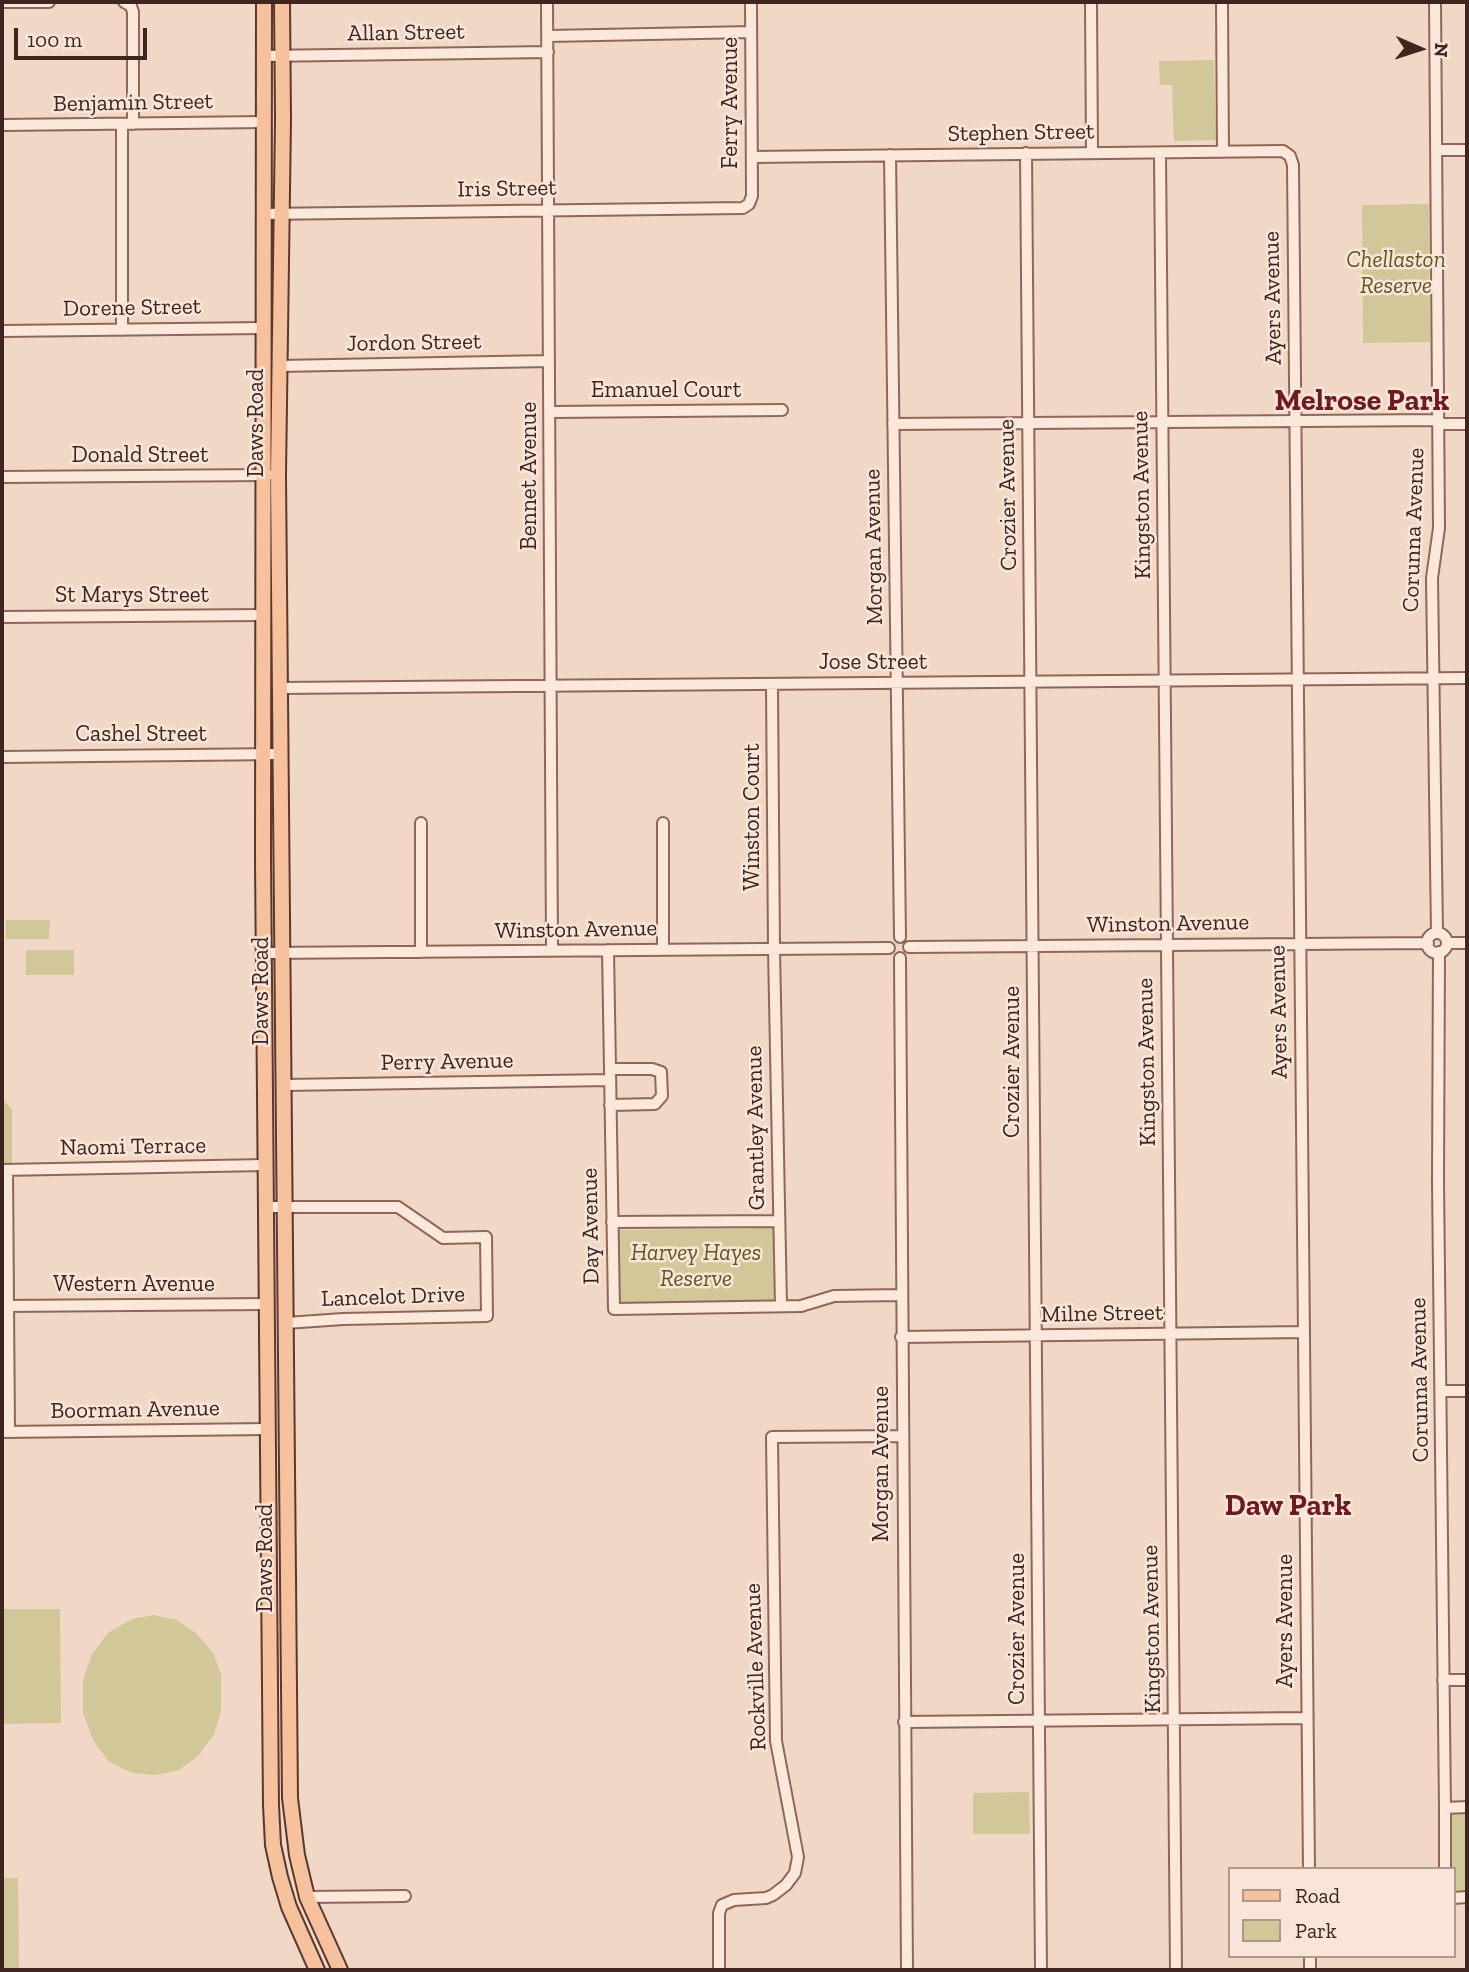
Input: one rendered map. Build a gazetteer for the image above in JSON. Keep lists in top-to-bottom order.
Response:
{
  "streets": {
    "main road": ["Daws Road"],
    "street": [
      "Allan Street",
      "Benjamin Street",
      "Ferry Avenue",
      "Stephen Street",
      "Iris Street",
      "Ayers Avenue",
      "Dorene Street",
      "Jordon Street",
      "Emanuel Court",
      "Donald Street",
      "Bennet Avenue",
      "Crozier Avenue",
      "Kingston Avenue",
      "Corunna Avenue",
      "Morgan Avenue",
      "St Marys Street",
      "Jose Street",
      "Cashel Street",
      "Winston Court",
      "Winston Avenue",
      "Perry Avenue",
      "Grantley Avenue",
      "Naomi Terrace",
      "Day Avenue",
      "Western Avenue",
      "Lancelot Drive",
      "Milne Street",
      "Boorman Avenue",
      "Rockville Avenue"
    ]
  },
  "crossings": [
    ["Allan Street", "Daws Road"],
    ["Allan Street", "Bennet Avenue"],
    ["Benjamin Street", "Daws Road"],
    ["Ferry Avenue", "Stephen Street"],
    ["Ferry Avenue", "Iris Street"],
    ["Stephen Street", "Ayers Avenue"],
    ["Stephen Street", "Crozier Avenue"],
    ["Stephen Street", "Kingston Avenue"],
    ["Stephen Street", "Morgan Avenue"],
    ["Iris Street", "Daws Road"],
    ["Iris Street", "Bennet Avenue"],
    ["Ayers Avenue", "Jose Street"],
    ["Ayers Avenue", "Winston Avenue"],
    ["Ayers Avenue", "Milne Street"],
    ["Dorene Street", "Daws Road"],
    ["Jordon Street", "Daws Road"],
    ["Jordon Street", "Bennet Avenue"],
    ["Emanuel Court", "Bennet Avenue"],
    ["Daws Road", "Donald Street"],
    ["Daws Road", "St Marys Street"],
    ["Daws Road", "Jose Street"],
    ["Daws Road", "Cashel Street"],
    ["Daws Road", "Winston Avenue"],
    ["Daws Road", "Perry Avenue"],
    ["Daws Road", "Naomi Terrace"],
    ["Daws Road", "Western Avenue"],
    ["Daws Road", "Lancelot Drive"],
    ["Daws Road", "Boorman Avenue"],
    ["Bennet Avenue", "Jose Street"],
    ["Bennet Avenue", "Winston Avenue"],
    ["Crozier Avenue", "Jose Street"],
    ["Crozier Avenue", "Winston Avenue"],
    ["Crozier Avenue", "Milne Street"],
    ["Kingston Avenue", "Jose Street"],
    ["Kingston Avenue", "Winston Avenue"],
    ["Kingston Avenue", "Milne Street"],
    ["Corunna Avenue", "Jose Street"],
    ["Corunna Avenue", "Winston Avenue"],
    ["Morgan Avenue", "Jose Street"],
    ["Morgan Avenue", "Winston Avenue"],
    ["Morgan Avenue", "Day Avenue"],
    ["Morgan Avenue", "Milne Street"],
    ["Morgan Avenue", "Rockville Avenue"],
    ["Jose Street", "Winston Court"],
    ["Winston Court", "Winston Avenue"],
    ["Winston Court", "Grantley Avenue"],
    ["Winston Avenue", "Grantley Avenue"],
    ["Winston Avenue", "Day Avenue"],
    ["Perry Avenue", "Day Avenue"],
    ["Grantley Avenue", "Day Avenue"]
  ],
  "districts": ["Melrose Park", "Daw Park"],
  "parks": ["Chellaston Reserve", "Harvey Hayes Reserve"],
  "legend": ["Road", "Park"],
  "scale_bar": "100 m",
  "north": "right"
}
